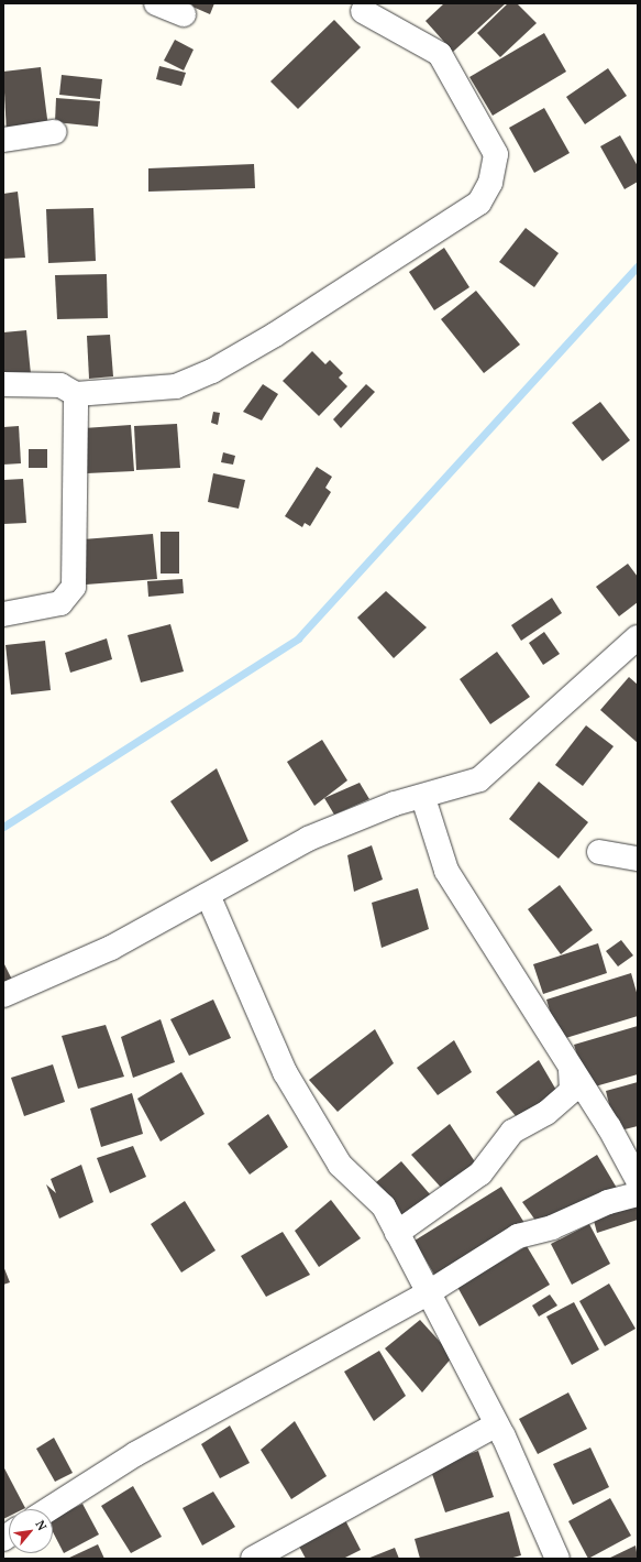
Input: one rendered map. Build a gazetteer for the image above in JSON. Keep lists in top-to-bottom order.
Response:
{
  "north": "top right"
}
